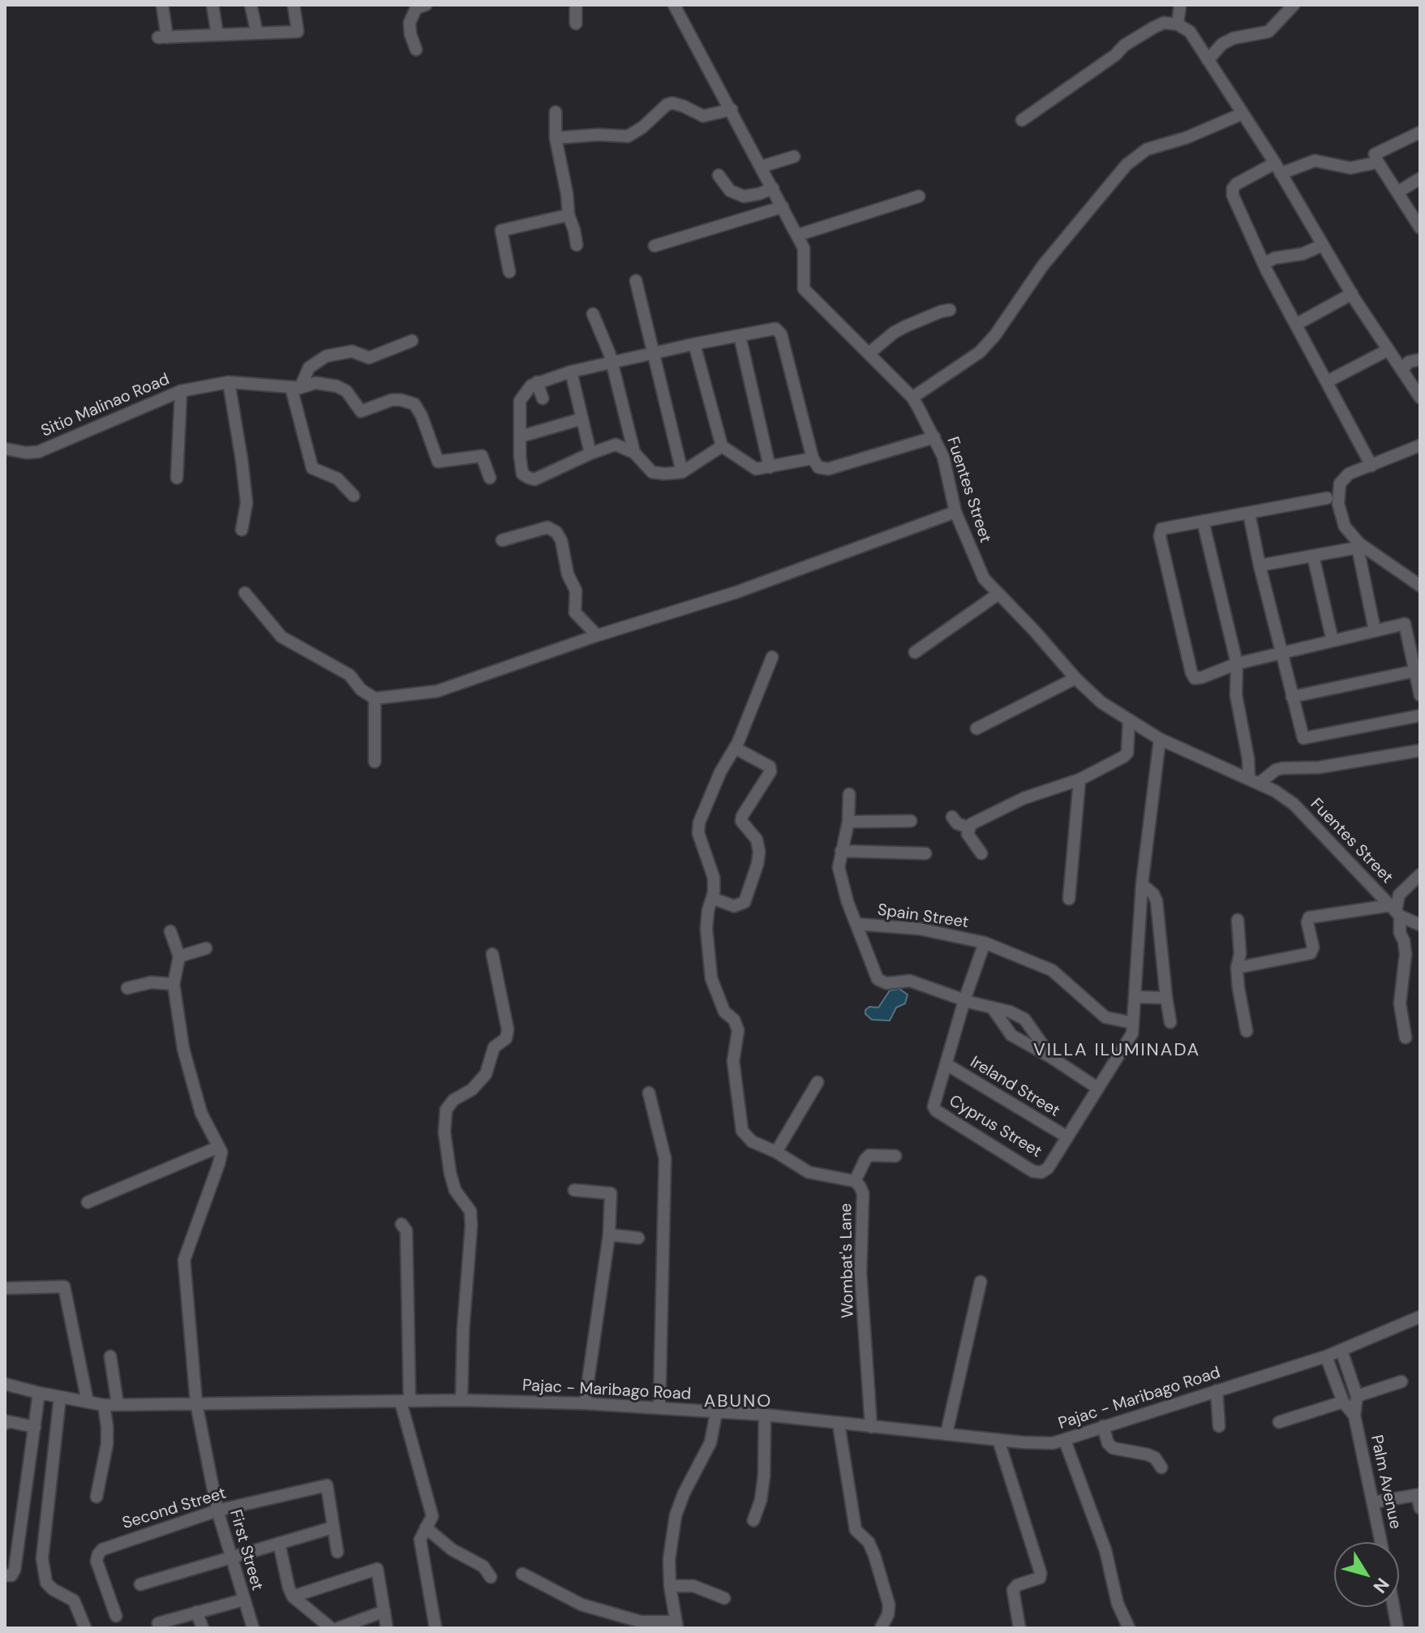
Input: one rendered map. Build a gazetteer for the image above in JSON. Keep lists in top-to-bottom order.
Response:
{
  "streets": {
    "street": [
      "Sitio Malinao Road",
      "Fuentes Street",
      "Spain Street",
      "Ireland Street",
      "Cyprus Street",
      "Wombat's Lane",
      "Pajac - Maribago Road",
      "Palm Avenue",
      "Second Street",
      "First Street"
    ]
  },
  "crossings": [
    ["Ireland Street", "Cyprus Street"],
    ["Wombat's Lane", "Pajac - Maribago Road"],
    ["Pajac - Maribago Road", "Palm Avenue"],
    ["Pajac - Maribago Road", "First Street"],
    ["Second Street", "First Street"]
  ],
  "districts": ["VILLA ILUMINADA", "ABUNO"],
  "north": "bottom right"
}
